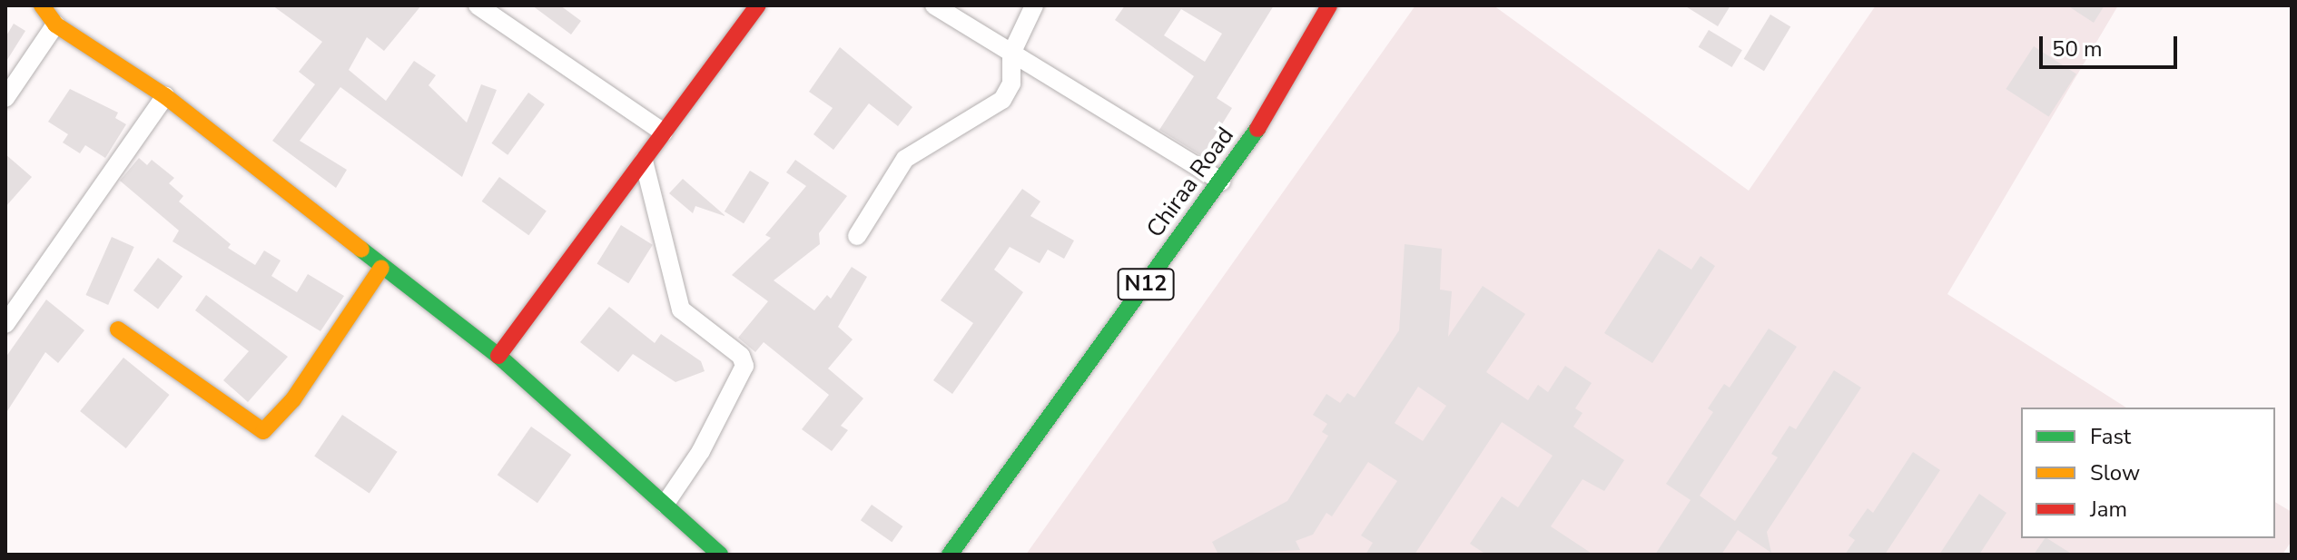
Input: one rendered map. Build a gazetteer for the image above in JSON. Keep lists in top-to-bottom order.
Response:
{
  "streets": {
    "main road": ["Chiraa Road", "N12"]
  },
  "legend": ["Fast", "Slow", "Jam"],
  "scale_bar": "50 m"
}
